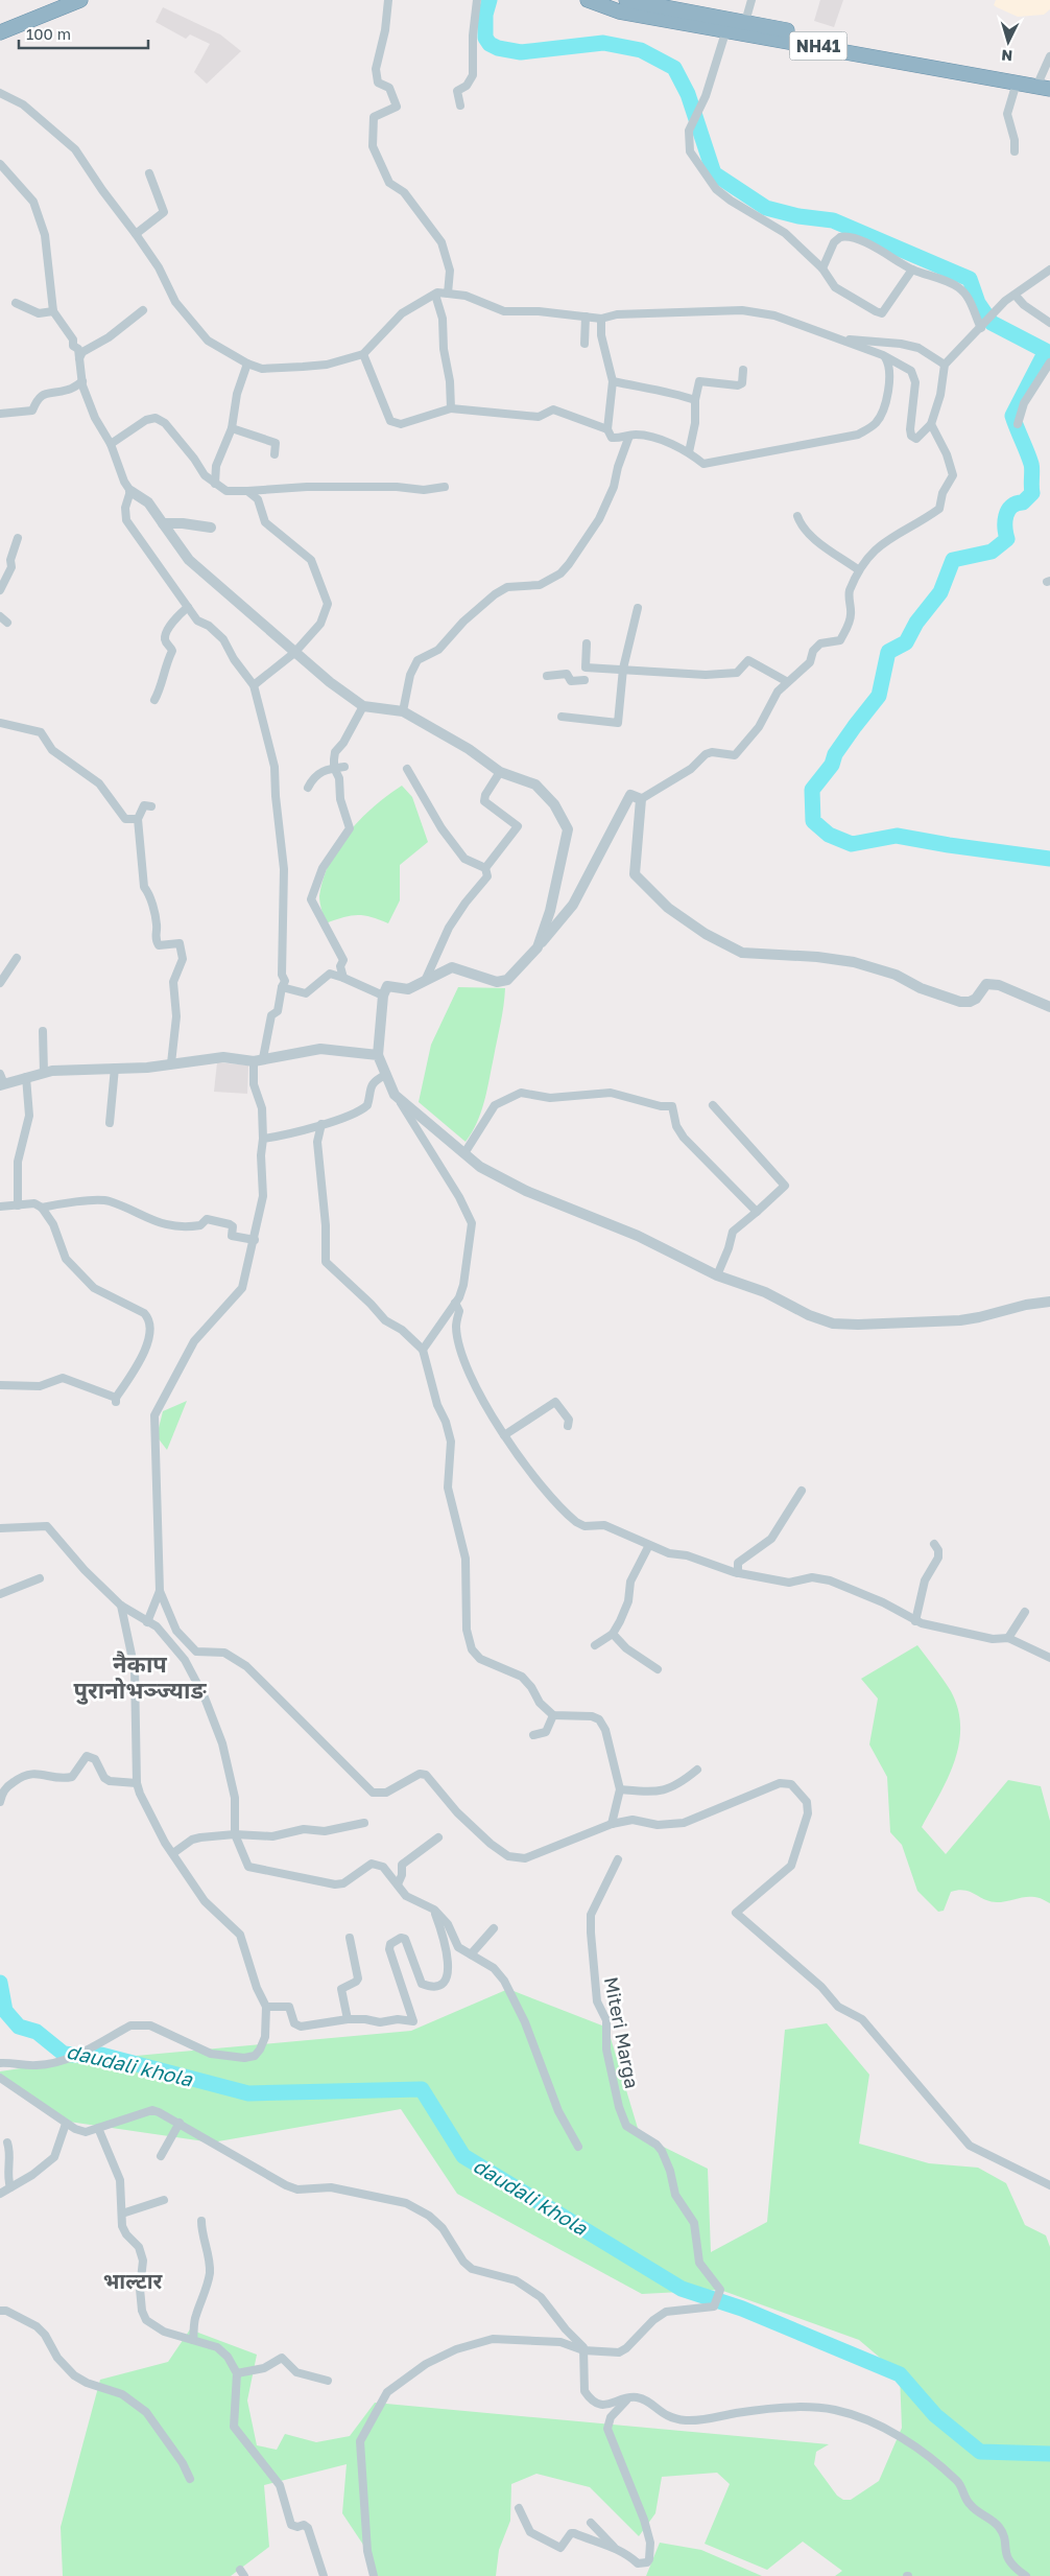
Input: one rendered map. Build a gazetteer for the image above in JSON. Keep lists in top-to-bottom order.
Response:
{
  "streets": {
    "highway": ["NH41"],
    "street": ["Miteri Marga"]
  },
  "districts": ["नैकाप पुरानोभञ्ज्याङ", "भाल्टार"],
  "water": ["daudali khola"],
  "scale_bar": "100 m",
  "north": "bottom"
}
